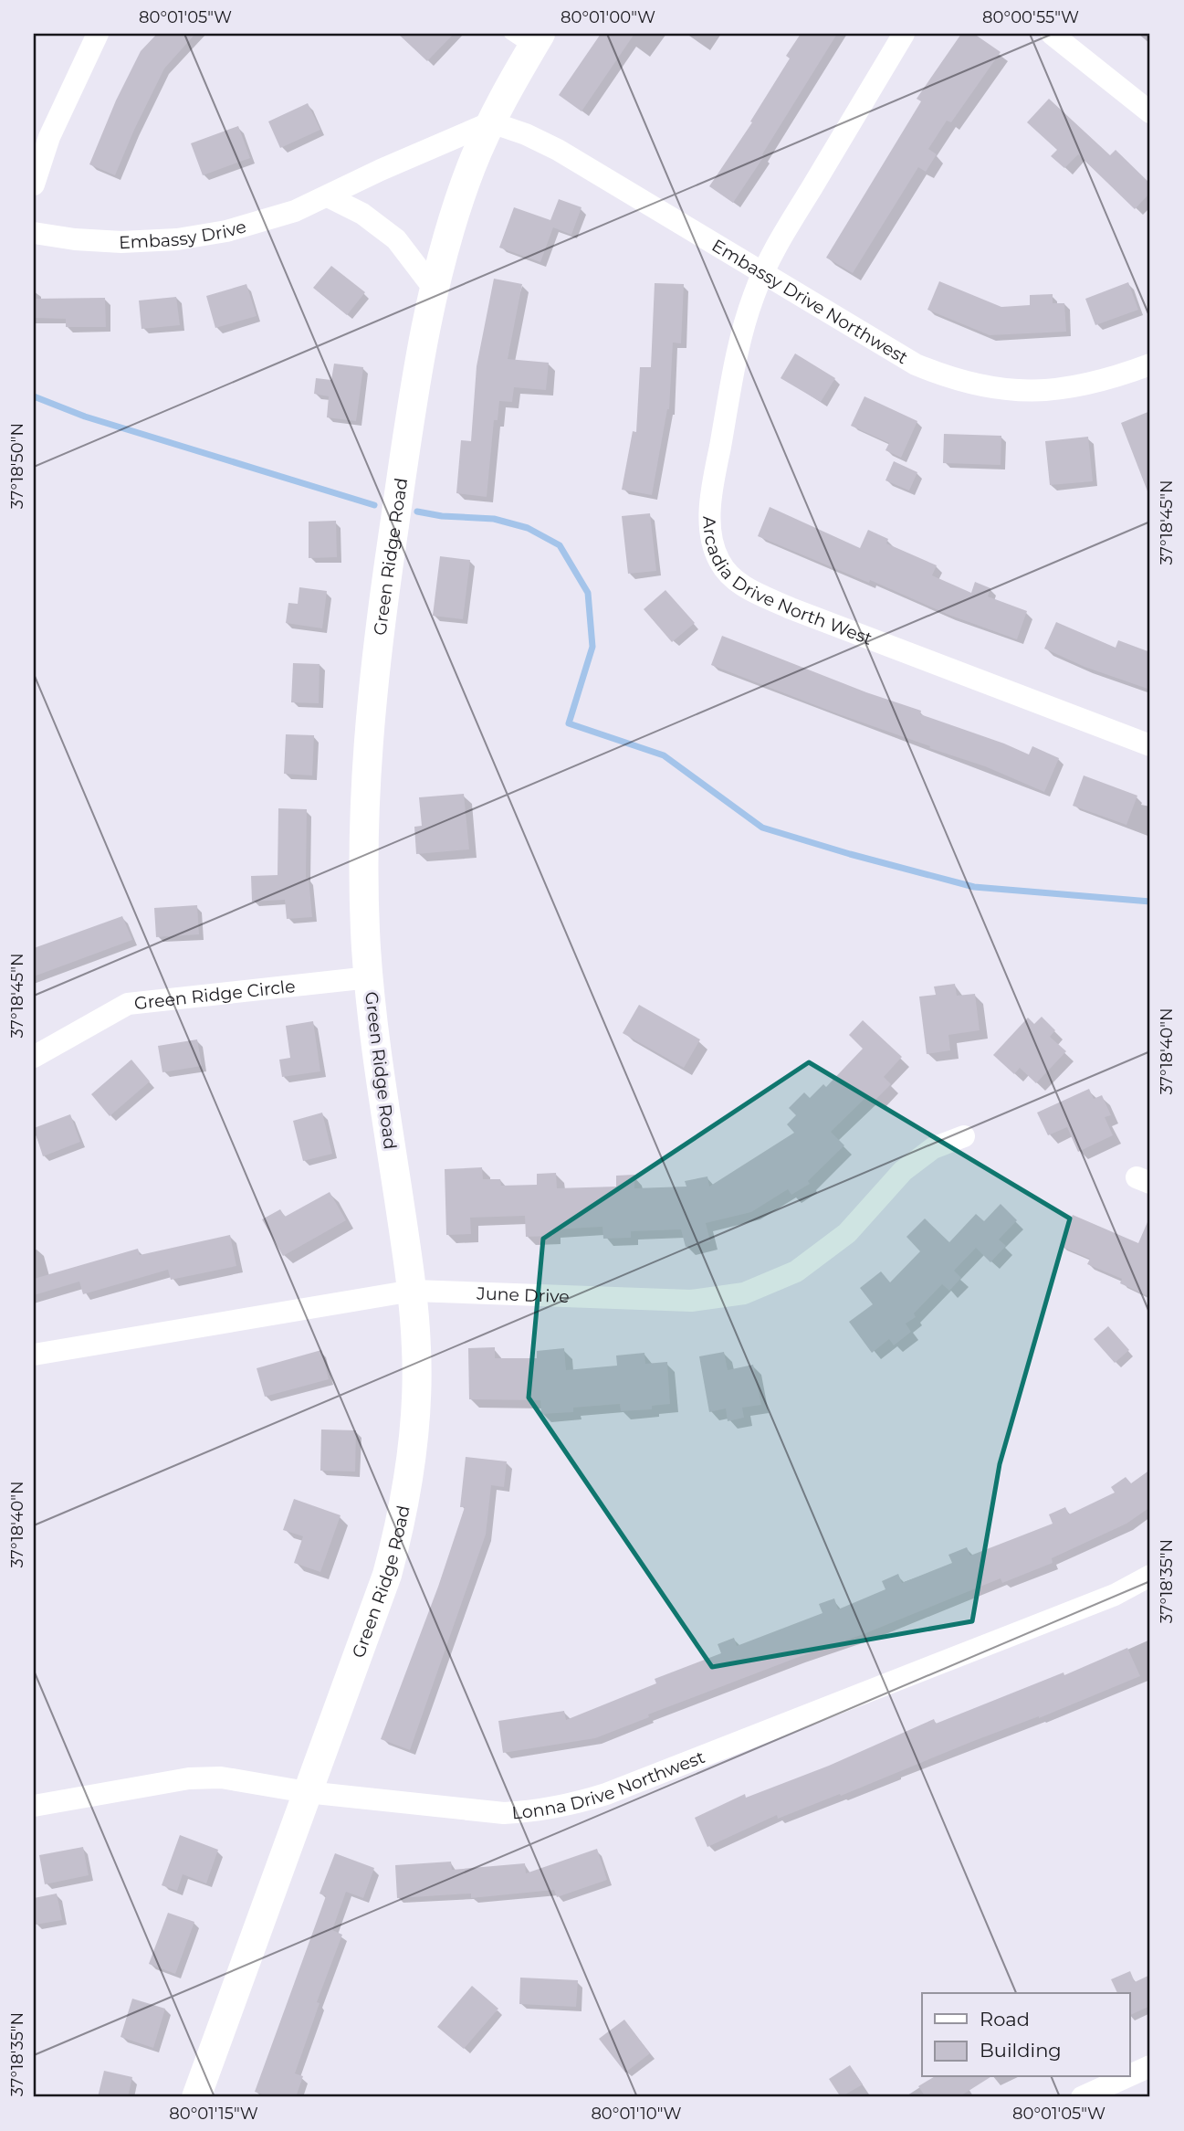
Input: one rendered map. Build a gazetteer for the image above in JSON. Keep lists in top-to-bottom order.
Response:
{
  "streets": {
    "street": [
      "Embassy Drive",
      "Embassy Drive Northwest",
      "Green Ridge Road",
      "Arcadia Drive North West",
      "Green Ridge Circle",
      "June Drive",
      "Lonna Drive Northwest"
    ]
  },
  "crossings": [
    ["Embassy Drive", "Embassy Drive Northwest"],
    ["Embassy Drive", "Green Ridge Road"],
    ["Embassy Drive Northwest", "Green Ridge Road"],
    ["Embassy Drive Northwest", "Arcadia Drive North West"],
    ["Green Ridge Road", "Green Ridge Circle"],
    ["Green Ridge Road", "June Drive"],
    ["Green Ridge Road", "Lonna Drive Northwest"]
  ],
  "legend": ["Road", "Building"],
  "coordinates": [
    "80°01'05\"W",
    "80°01'00\"W",
    "80°00'55\"W",
    "37°18'50\"N",
    "37°18'45\"N",
    "37°18'40\"N",
    "37°18'35\"N",
    "80°01'15\"W",
    "80°01'10\"W"
  ]
}
